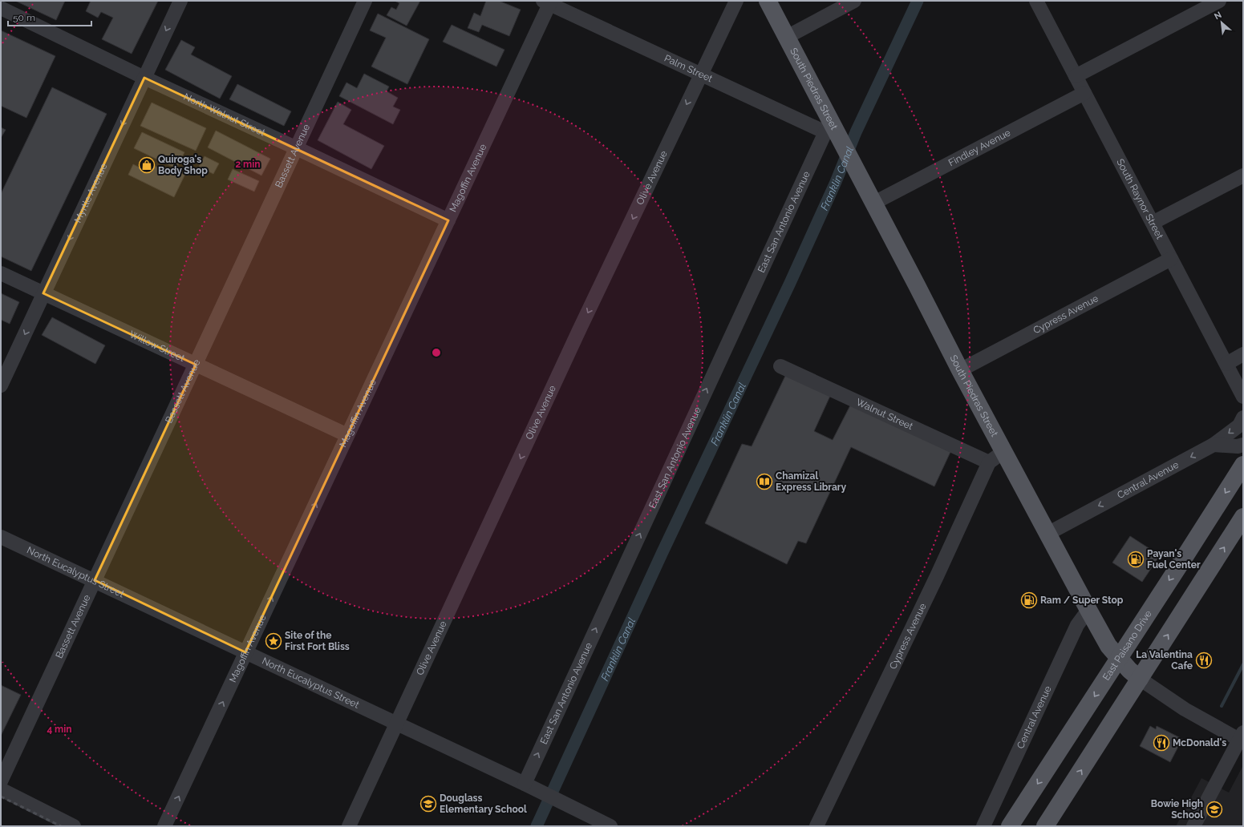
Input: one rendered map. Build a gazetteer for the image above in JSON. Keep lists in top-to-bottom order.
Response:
{
  "streets": {
    "main road": ["South Piedras Street", "East Paisano Drive"],
    "street": [
      "Palm Street",
      "North Walnut Street",
      "Findley Avenue",
      "Bassett Avenue",
      "Magoffin Avenue",
      "Olive Avenue",
      "Myrtle Avenue",
      "South Raynor Street",
      "East San Antonio Avenue",
      "Cypress Avenue",
      "Willow Street",
      "Walnut Street",
      "Central Avenue",
      "North Eucalyptus Street"
    ]
  },
  "crossings": [
    ["Palm Street", "South Piedras Street"],
    ["Palm Street", "Magoffin Avenue"],
    ["Palm Street", "Olive Avenue"],
    ["Palm Street", "East San Antonio Avenue"],
    ["South Piedras Street", "Findley Avenue"],
    ["South Piedras Street", "East San Antonio Avenue"],
    ["South Piedras Street", "Cypress Avenue"],
    ["South Piedras Street", "Central Avenue"],
    ["South Piedras Street", "East Paisano Drive"],
    ["North Walnut Street", "Bassett Avenue"],
    ["North Walnut Street", "Magoffin Avenue"],
    ["North Walnut Street", "Myrtle Avenue"],
    ["Findley Avenue", "South Raynor Street"],
    ["Bassett Avenue", "Willow Street"],
    ["Bassett Avenue", "North Eucalyptus Street"],
    ["Magoffin Avenue", "Willow Street"],
    ["Magoffin Avenue", "North Eucalyptus Street"],
    ["Olive Avenue", "North Eucalyptus Street"],
    ["Myrtle Avenue", "Willow Street"],
    ["South Raynor Street", "Cypress Avenue"],
    ["East San Antonio Avenue", "North Eucalyptus Street"],
    ["Cypress Avenue", "Walnut Street"]
  ],
  "one_way": [
    "Magoffin Avenue",
    "Olive Avenue",
    "Myrtle Avenue",
    "East San Antonio Avenue",
    "Central Avenue"
  ],
  "water": ["Franklin Canal"],
  "places": {
    "shop": ["Quiroga's Body Shop"],
    "library": ["Chamizal Express Library"],
    "fuel station": ["Payan's Fuel Center", "Ram / Super Stop"],
    "place": ["Site of the First Fort Bliss"],
    "restaurant": ["La Valentina Cafe", "McDonald's"],
    "school or university": ["Douglass Elementary School", "Bowie High School"]
  },
  "scale_bar": "50 m",
  "north": "top left",
  "rings": ["2 min", "4 min"]
}
